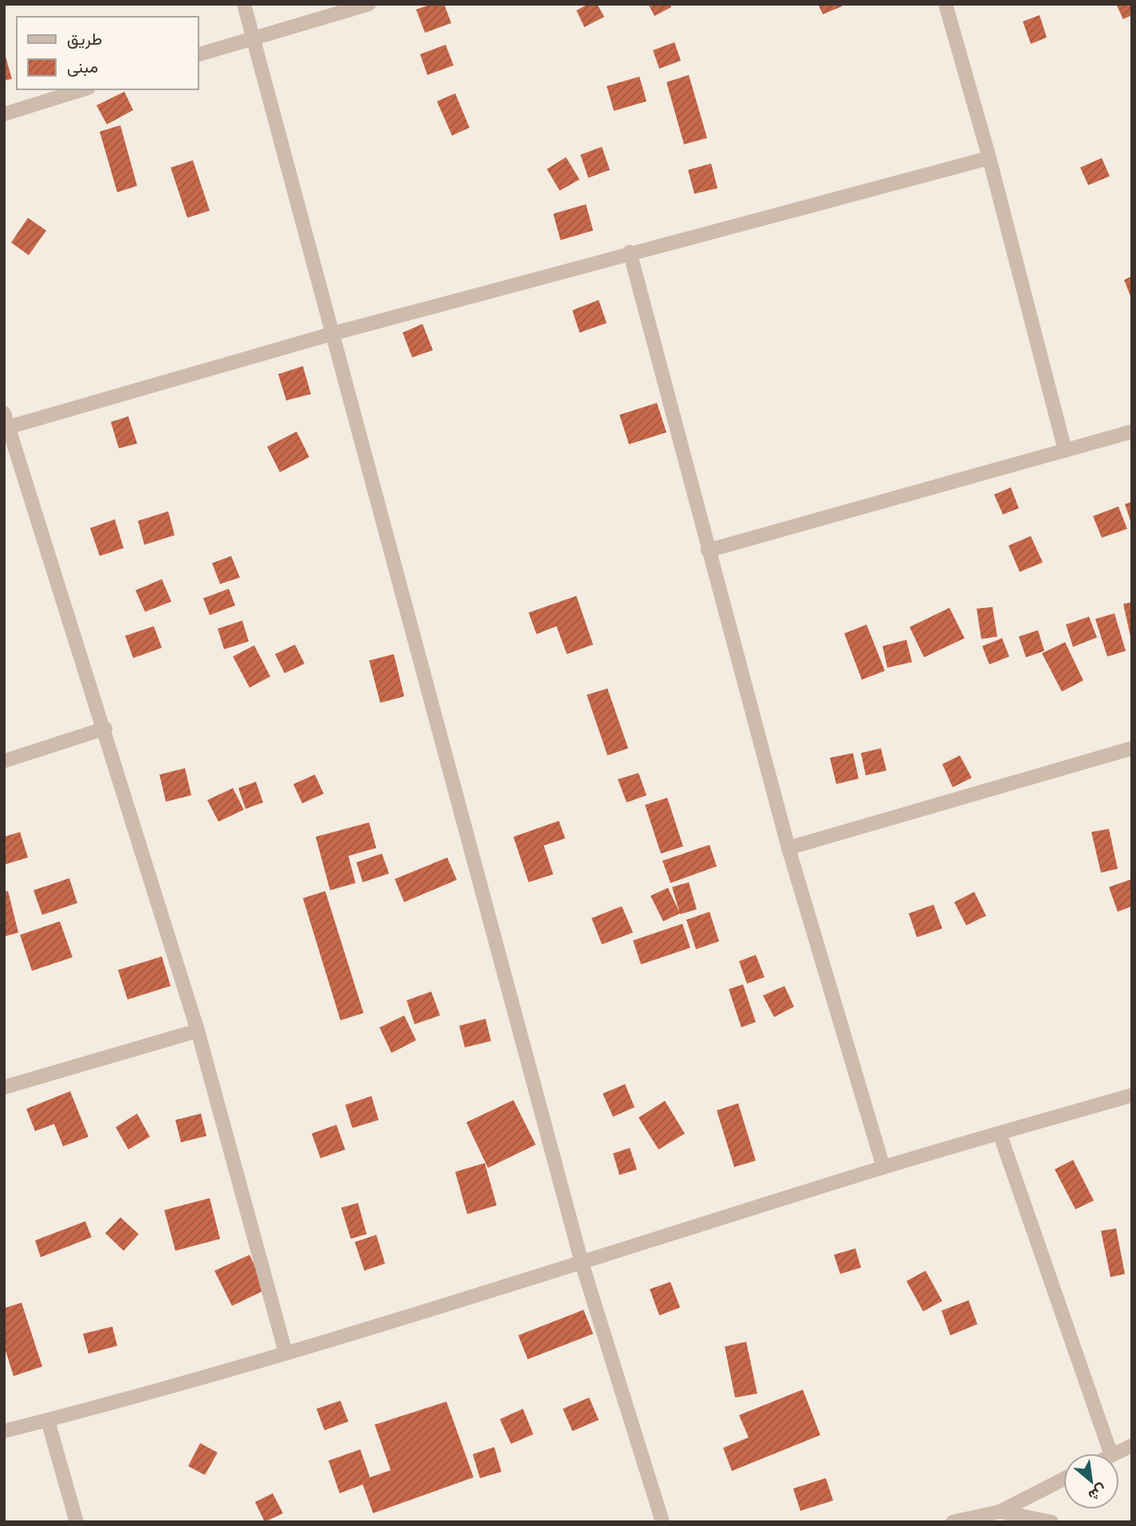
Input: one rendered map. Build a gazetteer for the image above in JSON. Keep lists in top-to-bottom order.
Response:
{
  "legend": ["طريق", "مبنى"],
  "north": "bottom right"
}
